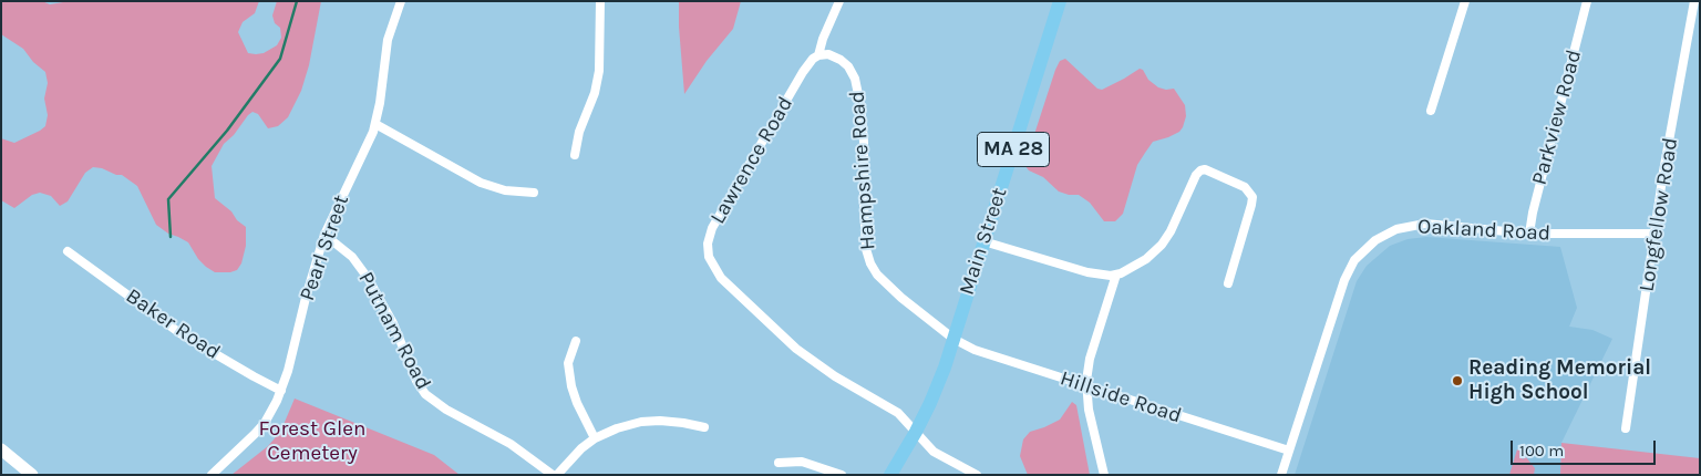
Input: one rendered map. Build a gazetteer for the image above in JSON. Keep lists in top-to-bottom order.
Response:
{
  "streets": {
    "main road": ["MA 28", "Main Street"],
    "street": [
      "Parkview Road",
      "Lawrence Road",
      "Hampshire Road",
      "Longfellow Road",
      "Oakland Road",
      "Pearl Street",
      "Baker Road",
      "Putnam Road",
      "Hillside Road"
    ]
  },
  "crossings": [
    ["Parkview Road", "Oakland Road"],
    ["Lawrence Road", "Hampshire Road"],
    ["Lawrence Road", "Main Street"],
    ["Hampshire Road", "Main Street"],
    ["Hampshire Road", "Hillside Road"],
    ["Longfellow Road", "Oakland Road"],
    ["Oakland Road", "Hillside Road"],
    ["Main Street", "Hillside Road"],
    ["Pearl Street", "Baker Road"],
    ["Pearl Street", "Putnam Road"]
  ],
  "parks": ["Forest Glen Cemetery"],
  "places": ["Reading Memorial High School"],
  "scale_bar": "100 m"
}
